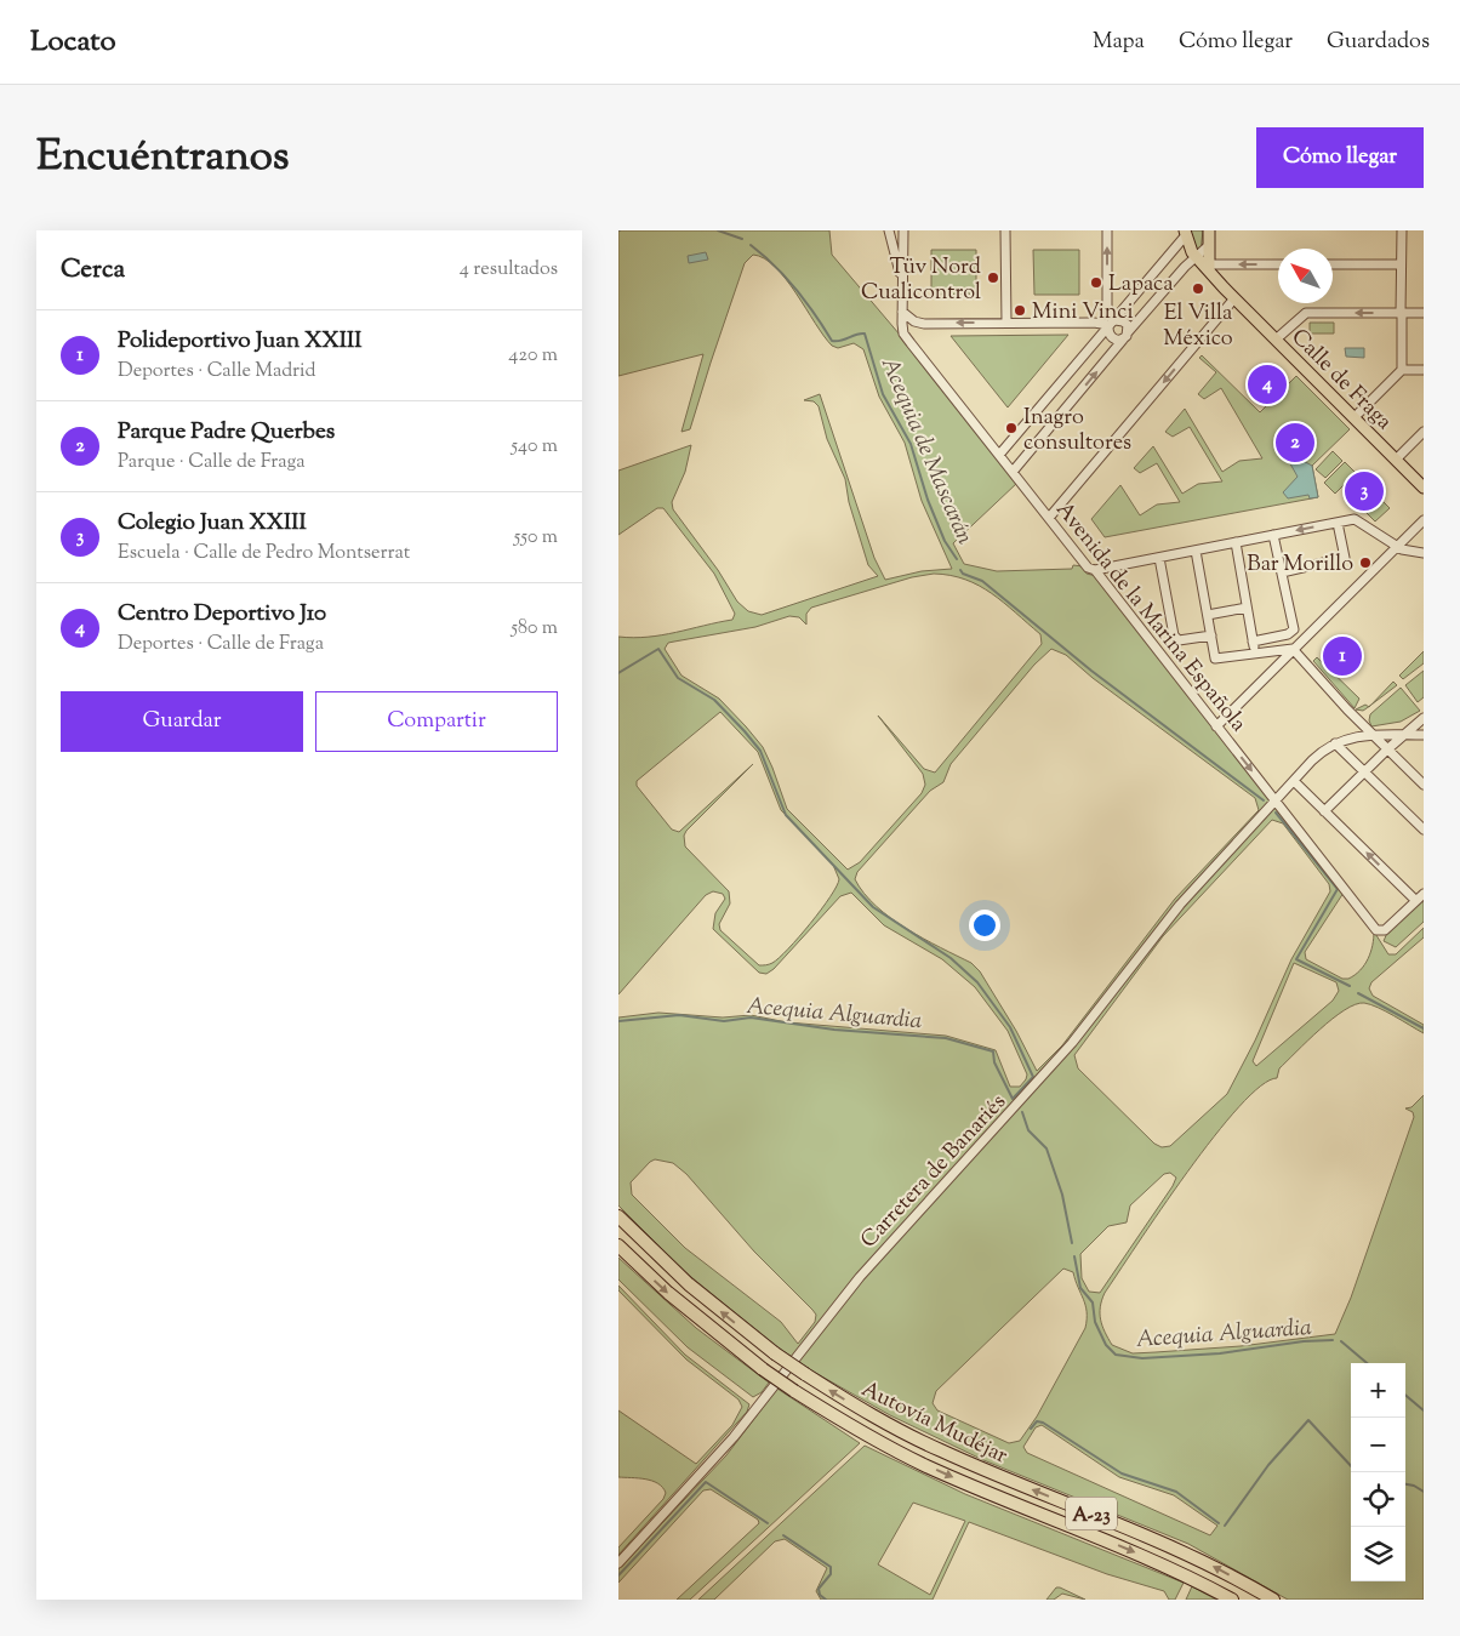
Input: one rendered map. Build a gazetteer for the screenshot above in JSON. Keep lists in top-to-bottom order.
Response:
{
  "streets": {
    "highway": ["Autovía Mudéjar", "A-23"],
    "main road": ["Calle de Fraga"],
    "street": ["Avenida de la Marina Española", "Carretera de Banariés"]
  },
  "crossings": [
    ["Avenida de la Marina Española", "Carretera de Banariés"]
  ],
  "water": ["Acequia de Mascarán", "Acequia Alguardia"],
  "places": [
    "Tüv Nord Cualicontrol",
    "Lapaca",
    "El Villa México",
    "Mini Vinci",
    "Inagro consultores",
    "Bar Morillo"
  ],
  "north": "top left",
  "page": {
    "header": "Locato",
    "nav": ["Mapa", "Cómo llegar", "Guardados"],
    "title": "Encuéntranos",
    "buttons": [
      "Cómo llegar",
      ["Guardar", "Compartir"]
    ],
    "heading": ["Cerca", "4 resultados"],
    "list": [
      {
        "mark": "1",
        "name": "Polideportivo Juan XXIII",
        "note": "Deportes · Calle Madrid",
        "value": "420 m"
      },
      {
        "mark": "2",
        "name": "Parque Padre Querbes",
        "note": "Parque · Calle de Fraga",
        "value": "540 m"
      },
      {
        "mark": "3",
        "name": "Colegio Juan XXIII",
        "note": "Escuela · Calle de Pedro Montserrat",
        "value": "550 m"
      },
      {
        "mark": "4",
        "name": "Centro Deportivo J10",
        "note": "Deportes · Calle de Fraga",
        "value": "580 m"
      }
    ],
    "pins": [
      "4",
      "2",
      "3",
      "1"
    ],
    "map_buttons": ["+", "−"]
  }
}
